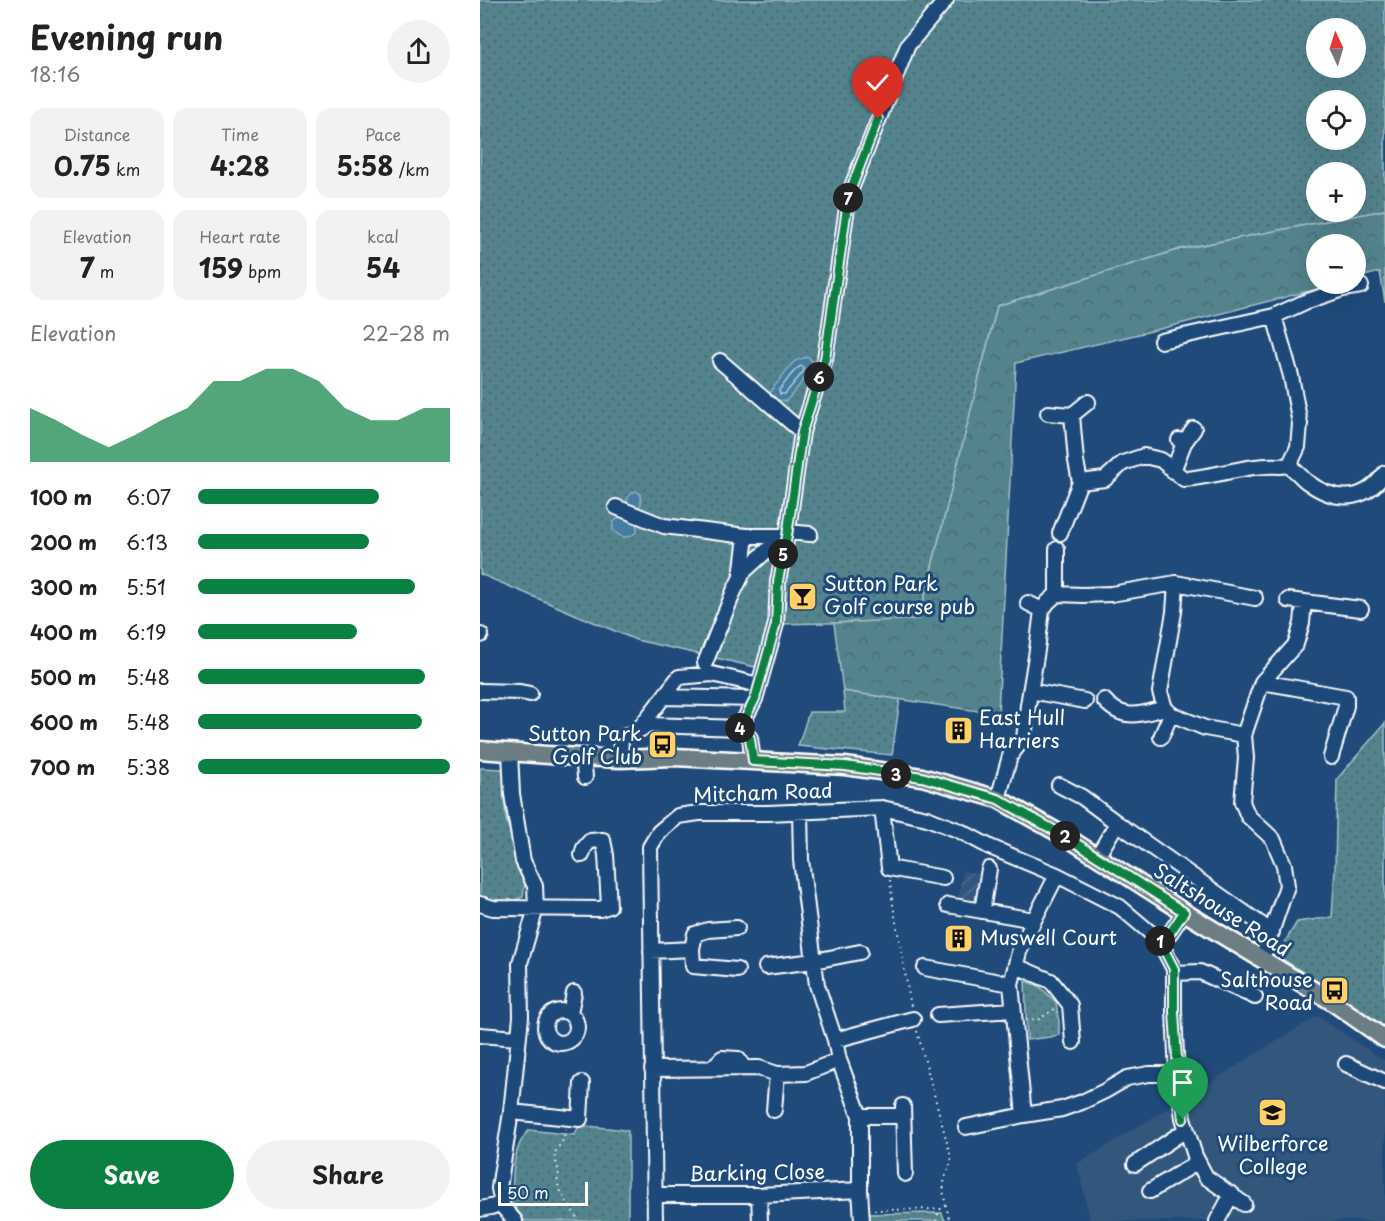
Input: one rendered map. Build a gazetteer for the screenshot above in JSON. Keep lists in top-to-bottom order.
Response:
{
  "streets": {
    "main road": ["Saltshouse Road"],
    "street": ["Mitcham Road", "Barking Close"]
  },
  "crossings": [
    ["Mitcham Road", "Barking Close"]
  ],
  "places": {
    "bar": ["Sutton Park Golf course pub"],
    "building": ["East Hull Harriers", "Muswell Court"],
    "bus stop": ["Sutton Park Golf Club", "Salthouse Road"],
    "school or university": ["Wilberforce College"]
  },
  "scale_bar": "50 m",
  "north": "top",
  "page": {
    "heading": ["Evening run", "18:16"],
    "map_buttons": ["+", "−"],
    "stats": [
      ["Distance", "0.75 km"],
      ["Time", "4:28"],
      ["Pace", "5:58 /km"],
      ["Elevation", "7 m"],
      ["Heart rate", "159 bpm"],
      ["kcal", "54"]
    ],
    "pins": [
      "7",
      "6",
      "5",
      "4",
      "3",
      "2",
      "1"
    ],
    "chart": ["Elevation", "22–28 m"],
    "list": [
      {
        "name": "100 m",
        "note": "6:07"
      },
      {
        "name": "200 m",
        "note": "6:13"
      },
      {
        "name": "300 m",
        "note": "5:51"
      },
      {
        "name": "400 m",
        "note": "6:19"
      },
      {
        "name": "500 m",
        "note": "5:48"
      },
      {
        "name": "600 m",
        "note": "5:48"
      },
      {
        "name": "700 m",
        "note": "5:38"
      }
    ],
    "buttons": ["Save", "Share"],
    "scale": "50 m"
  }
}
